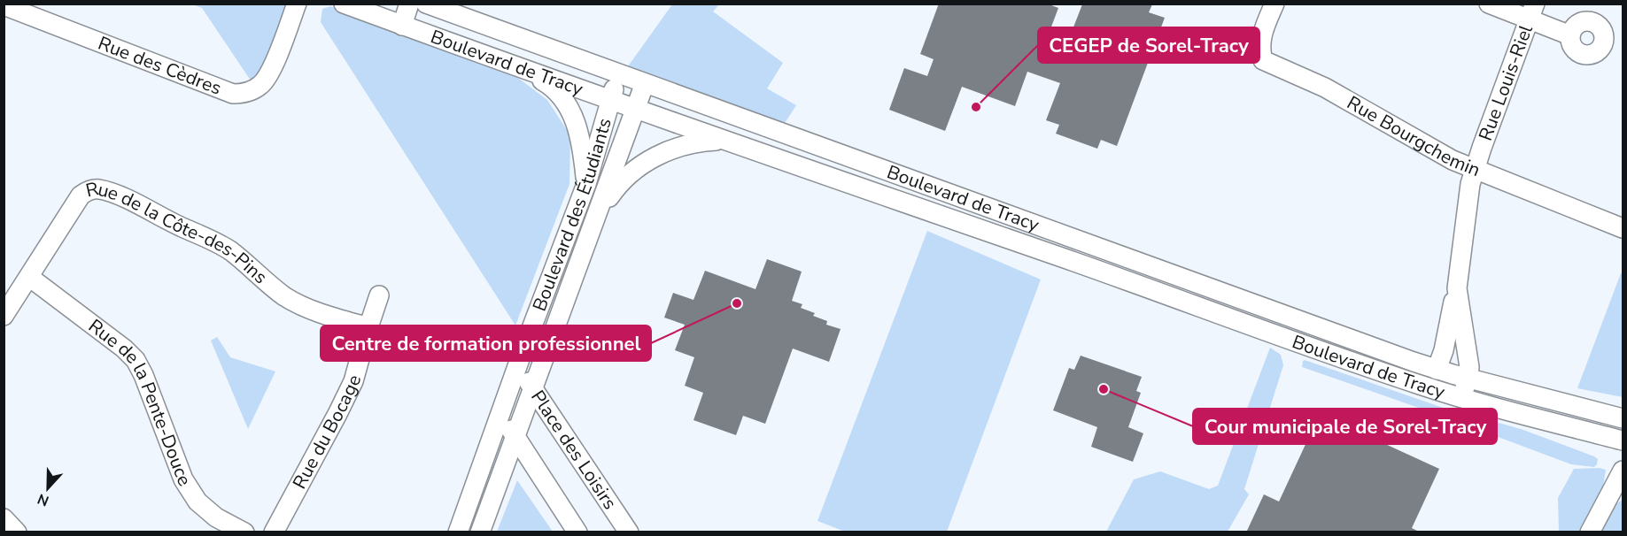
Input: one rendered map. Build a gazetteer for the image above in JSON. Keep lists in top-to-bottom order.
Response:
{
  "streets": {
    "street": [
      "Boulevard de Tracy",
      "Rue des Cèdres",
      "Rue Louis-Riel",
      "Rue Bourgchemin",
      "Boulevard des Étudiants",
      "Rue de la Côte-des-Pins",
      "Rue de la Pente-Douce",
      "Rue du Bocage",
      "Place des Loisirs"
    ]
  },
  "crossings": [
    ["Boulevard de Tracy", "Rue Louis-Riel"],
    ["Boulevard de Tracy", "Boulevard des Étudiants"],
    ["Rue Louis-Riel", "Rue Bourgchemin"],
    ["Boulevard des Étudiants", "Place des Loisirs"],
    ["Rue de la Côte-des-Pins", "Rue de la Pente-Douce"],
    ["Rue de la Côte-des-Pins", "Rue du Bocage"]
  ],
  "places": ["CEGEP de Sorel-Tracy", "Centre de formation professionnel", "Cour municipale de Sorel-Tracy"],
  "north": "bottom"
}
